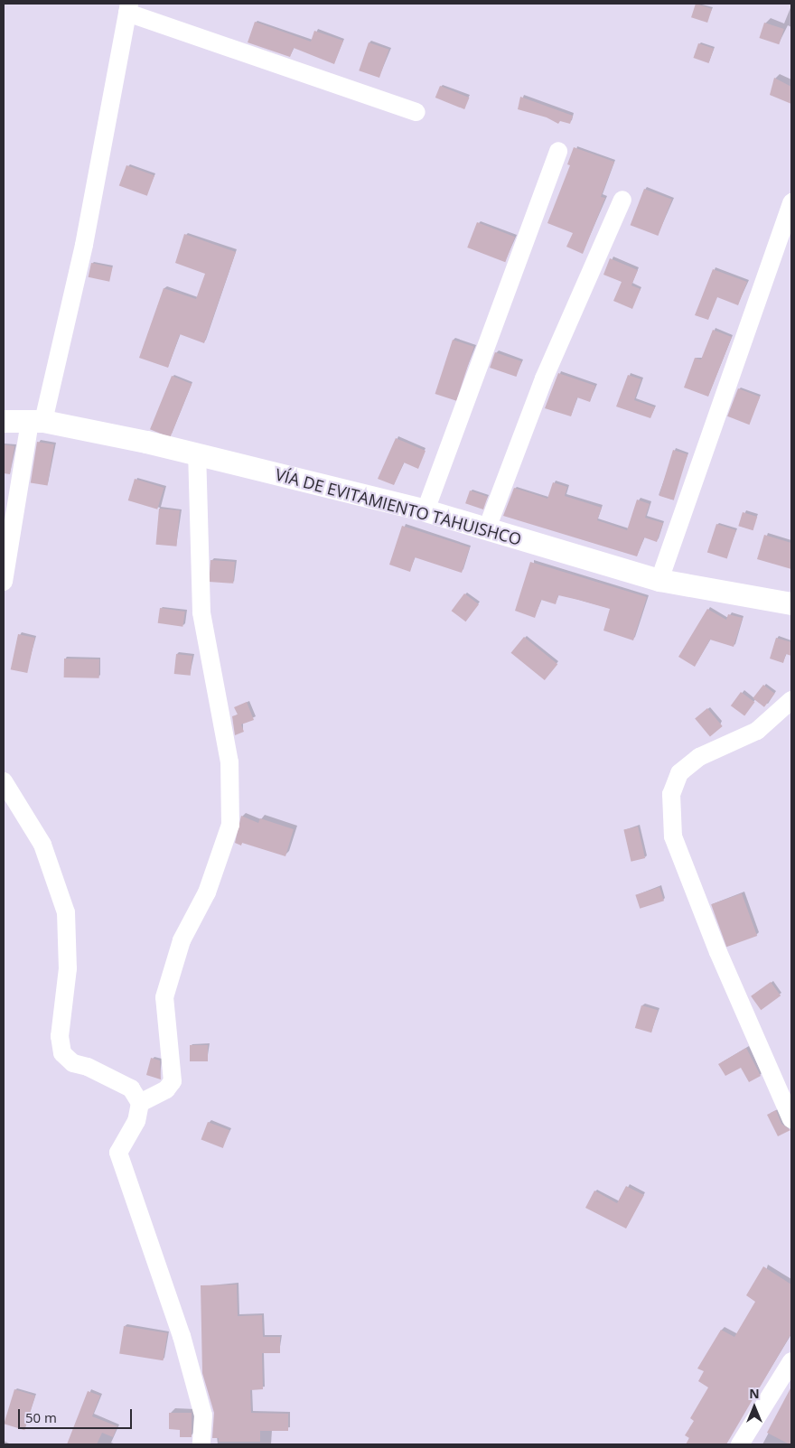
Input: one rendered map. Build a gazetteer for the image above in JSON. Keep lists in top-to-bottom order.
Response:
{
  "streets": {
    "main road": ["VÍA DE EVITAMIENTO TAHUISHCO"]
  },
  "scale_bar": "50 m",
  "north": "top"
}
